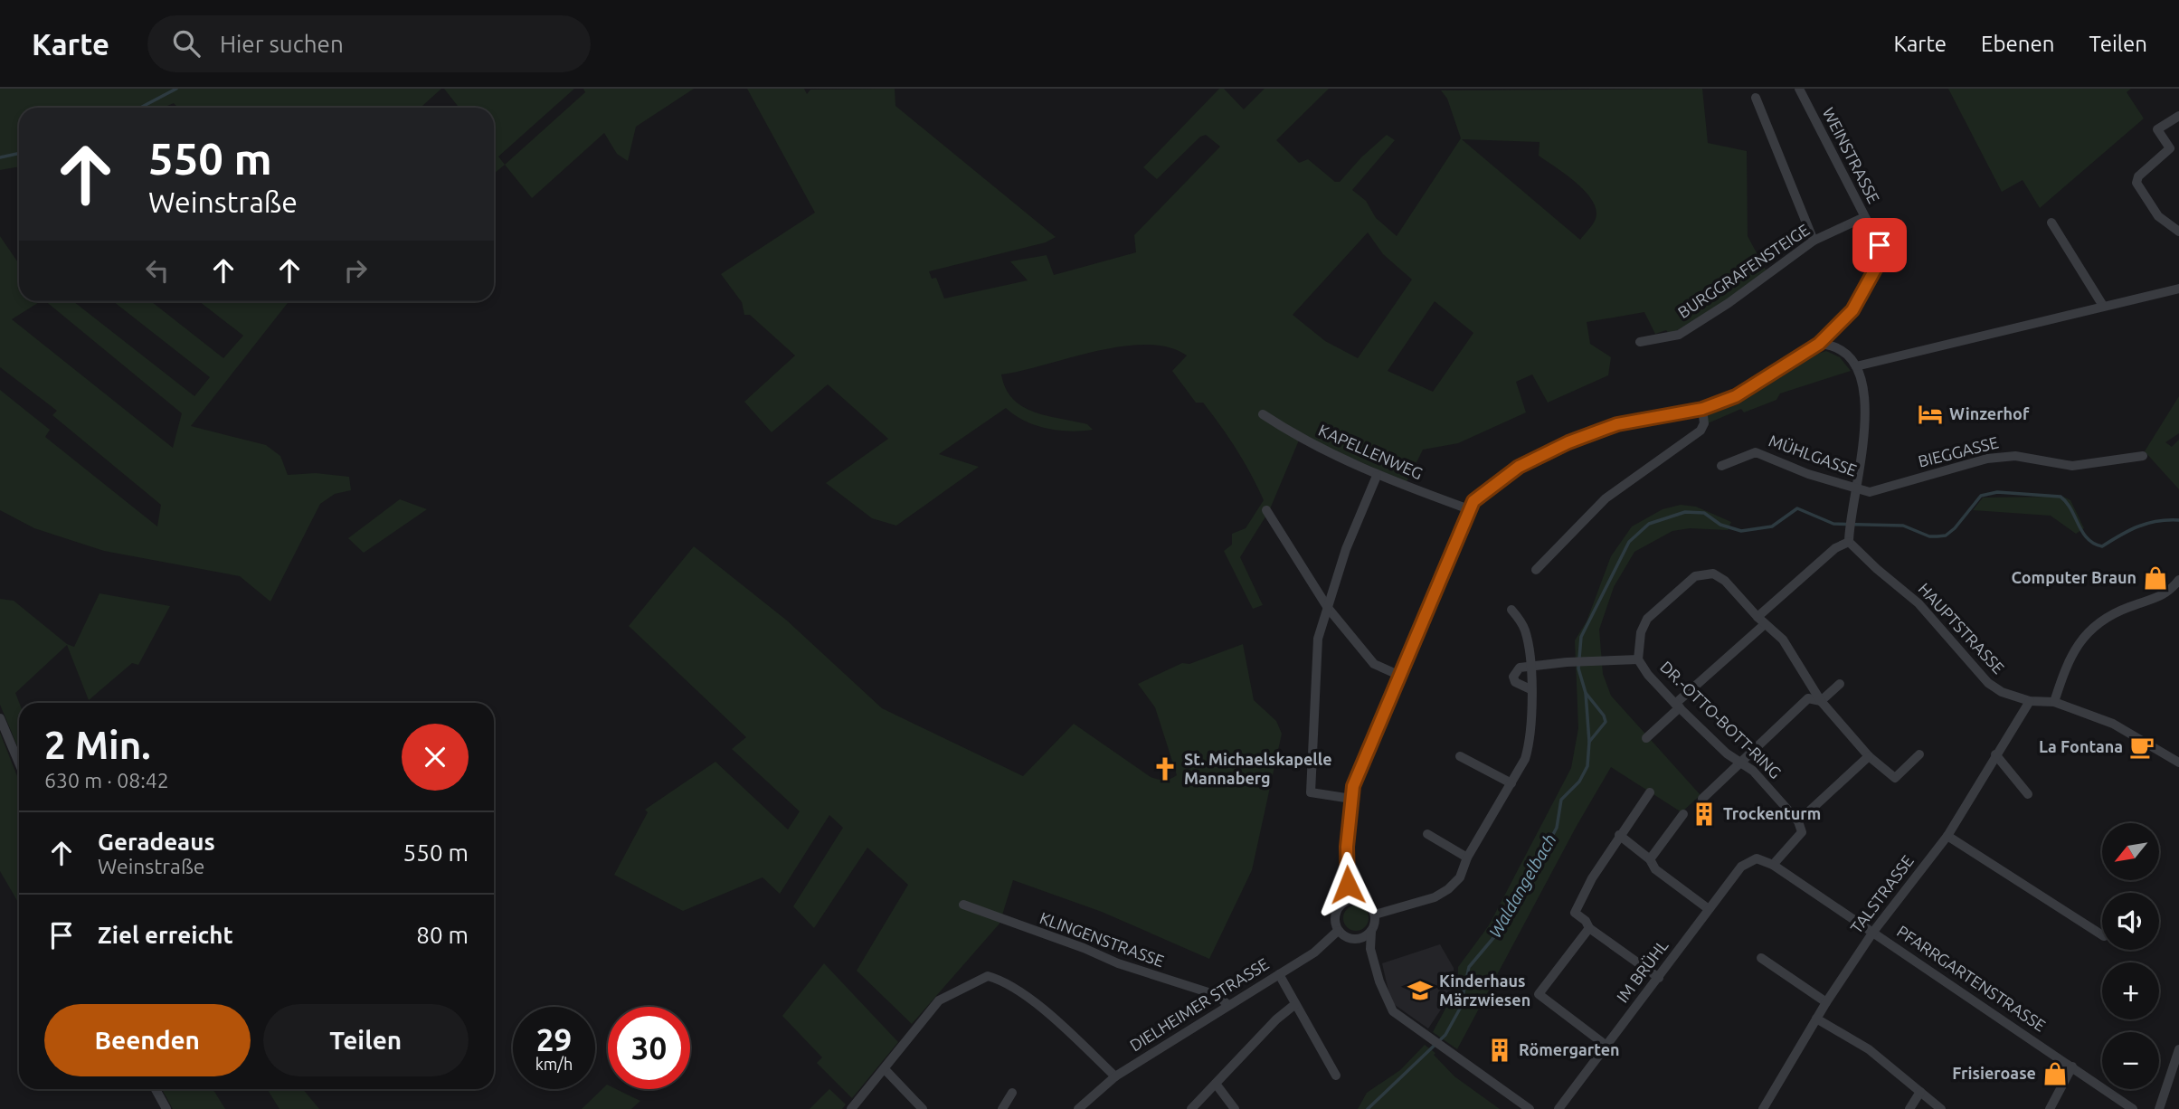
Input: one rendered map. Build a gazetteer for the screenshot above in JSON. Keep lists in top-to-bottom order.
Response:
{
  "streets": {
    "street": [
      "WEINSTRASSE",
      "BURGGRAFENSTEIGE",
      "KAPELLENWEG",
      "BIEGGASSE",
      "MÜHLGASSE",
      "HAUPTSTRASSE",
      "DR.-OTTO-BOTT-RING",
      "TALSTRASSE",
      "KLINGENSTRASSE",
      "IM BRÜHL",
      "PFARRGARTENSTRASSE",
      "DIELHEIMER STRASSE"
    ]
  },
  "crossings": [
    ["WEINSTRASSE", "BURGGRAFENSTEIGE"],
    ["BIEGGASSE", "MÜHLGASSE"],
    ["HAUPTSTRASSE", "TALSTRASSE"],
    ["TALSTRASSE", "PFARRGARTENSTRASSE"],
    ["KLINGENSTRASSE", "DIELHEIMER STRASSE"],
    ["IM BRÜHL", "PFARRGARTENSTRASSE"]
  ],
  "water": ["Waldangelbach"],
  "places": {
    "hotel": ["Winzerhof"],
    "shop": ["Computer Braun", "Frisieroase"],
    "cafe": ["La Fontana"],
    "church": ["St. Michaelskapelle Mannaberg"],
    "building": ["Trockenturm", "Römergarten"],
    "school or university": ["Kinderhaus Märzwiesen"]
  },
  "north": "bottom left",
  "page": {
    "header": "Karte",
    "search": "Hier suchen",
    "nav": ["Karte", "Ebenen", "Teilen"],
    "turn": ["550 m", "Weinstraße"],
    "heading": ["2 Min.", "630 m · 08:42"],
    "list": [
      {
        "name": "Geradeaus",
        "note": "Weinstraße",
        "value": "550 m"
      },
      {
        "name": "Ziel erreicht",
        "value": "80 m"
      }
    ],
    "map_buttons": ["+", "−"],
    "buttons": ["Beenden", "Teilen"],
    "speed": "29 km/h",
    "limit": "30"
  }
}
